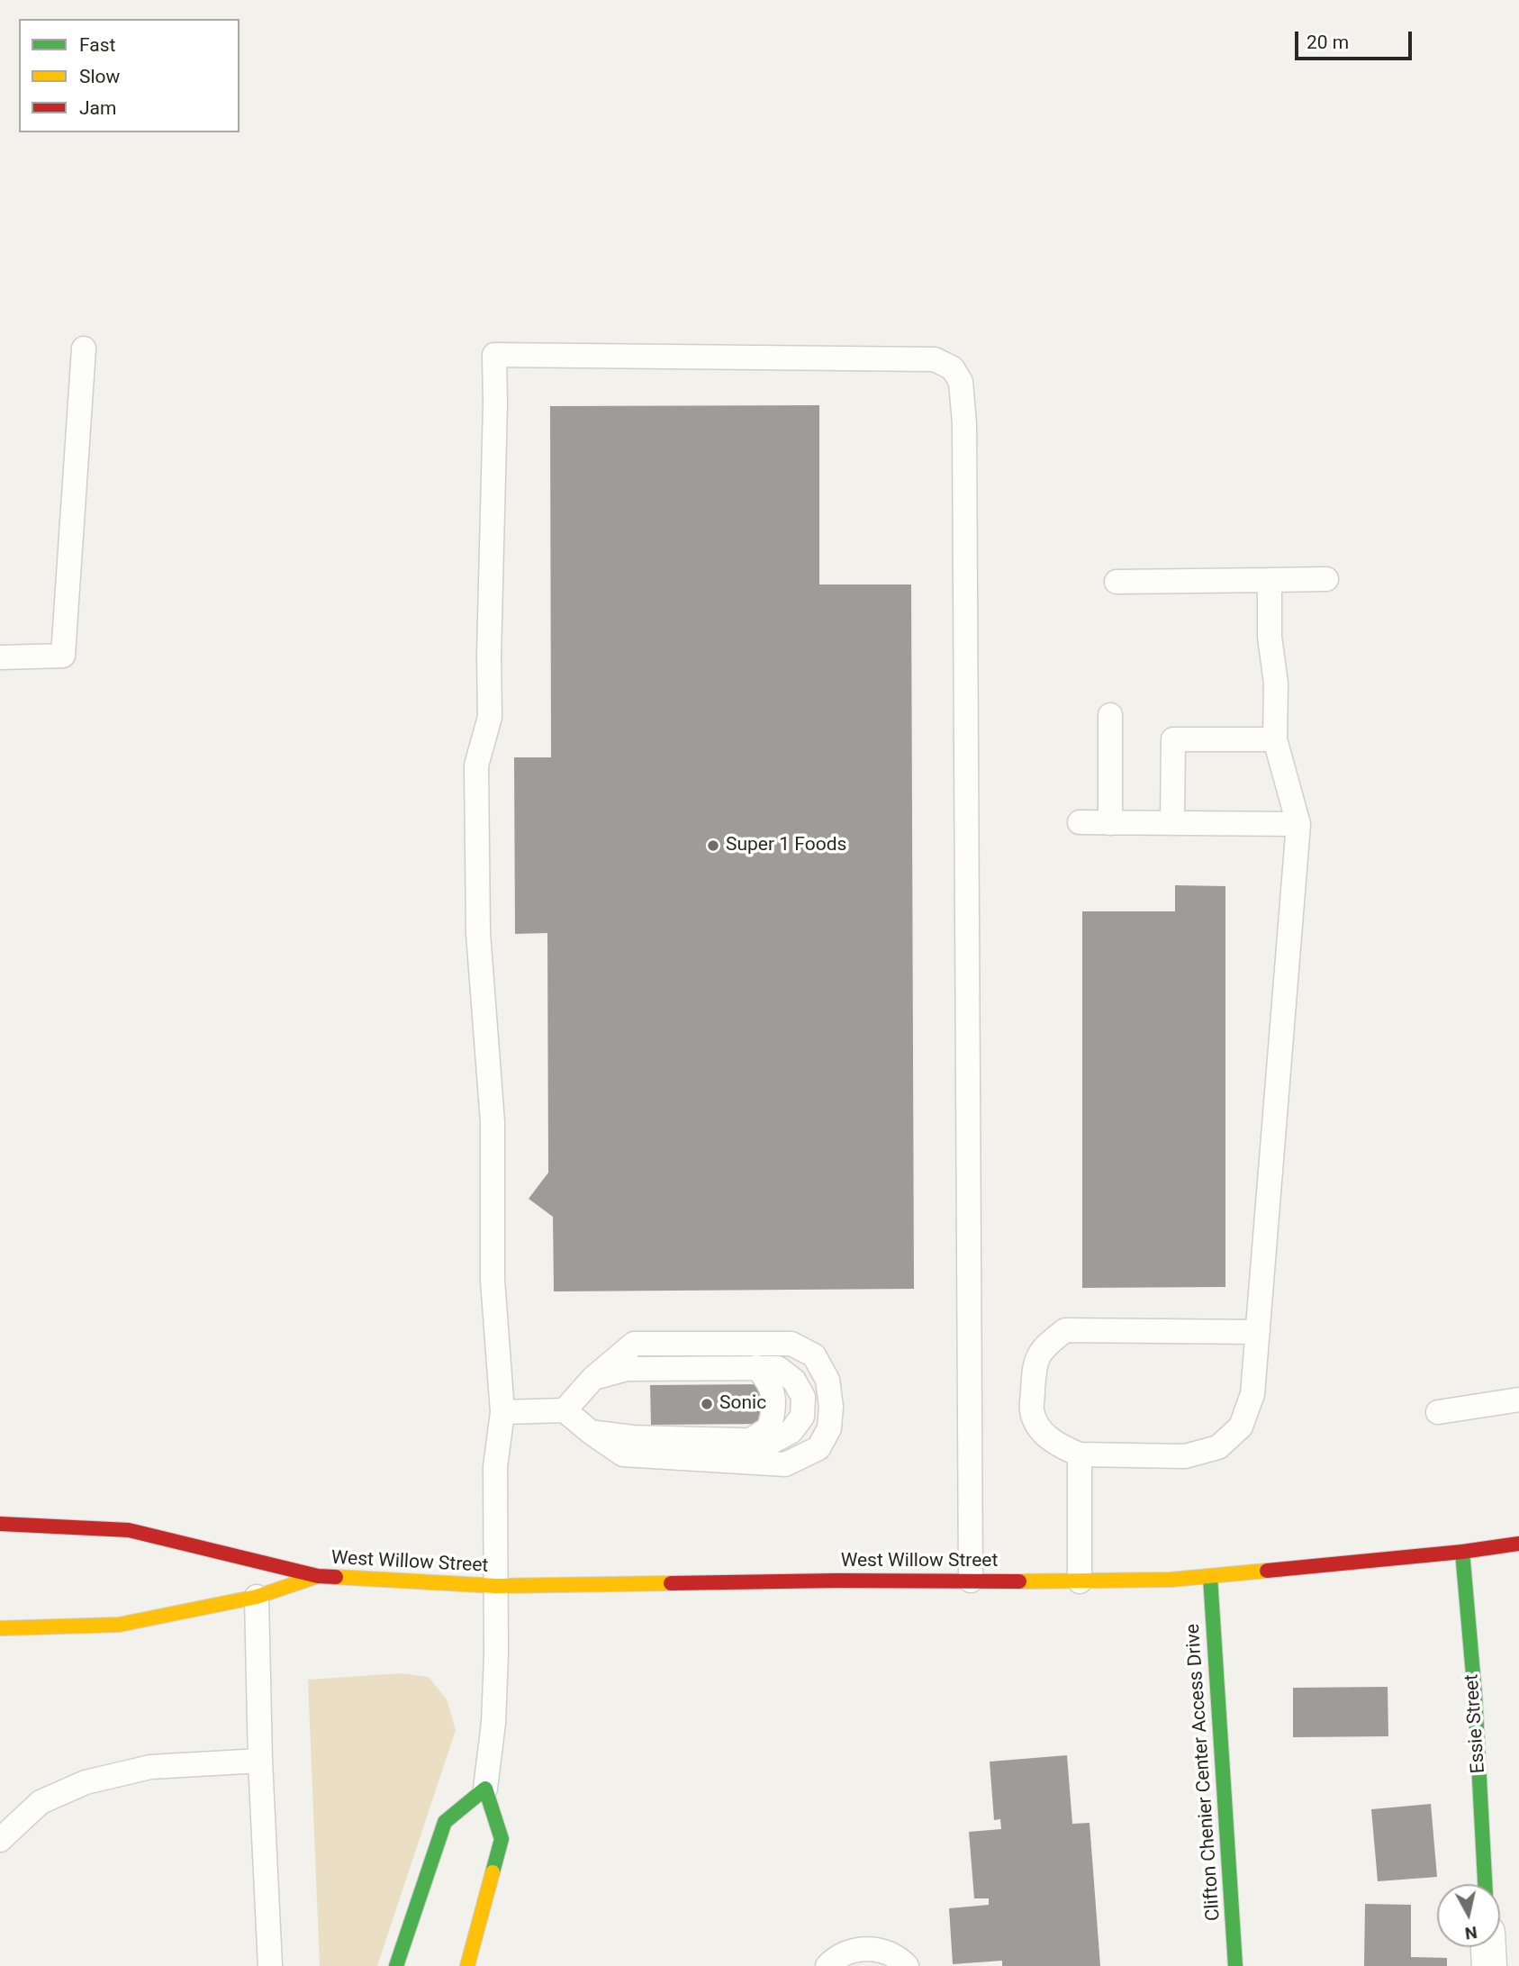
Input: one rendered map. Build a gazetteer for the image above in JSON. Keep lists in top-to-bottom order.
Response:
{
  "streets": {
    "main road": ["West Willow Street", "Essie Street", "Clifton Chenier Center Access Drive"]
  },
  "crossings": [
    ["West Willow Street", "Essie Street"],
    ["West Willow Street", "Clifton Chenier Center Access Drive"]
  ],
  "places": ["Super 1 Foods", "Sonic"],
  "legend": ["Fast", "Slow", "Jam"],
  "scale_bar": "20 m",
  "north": "bottom"
}
